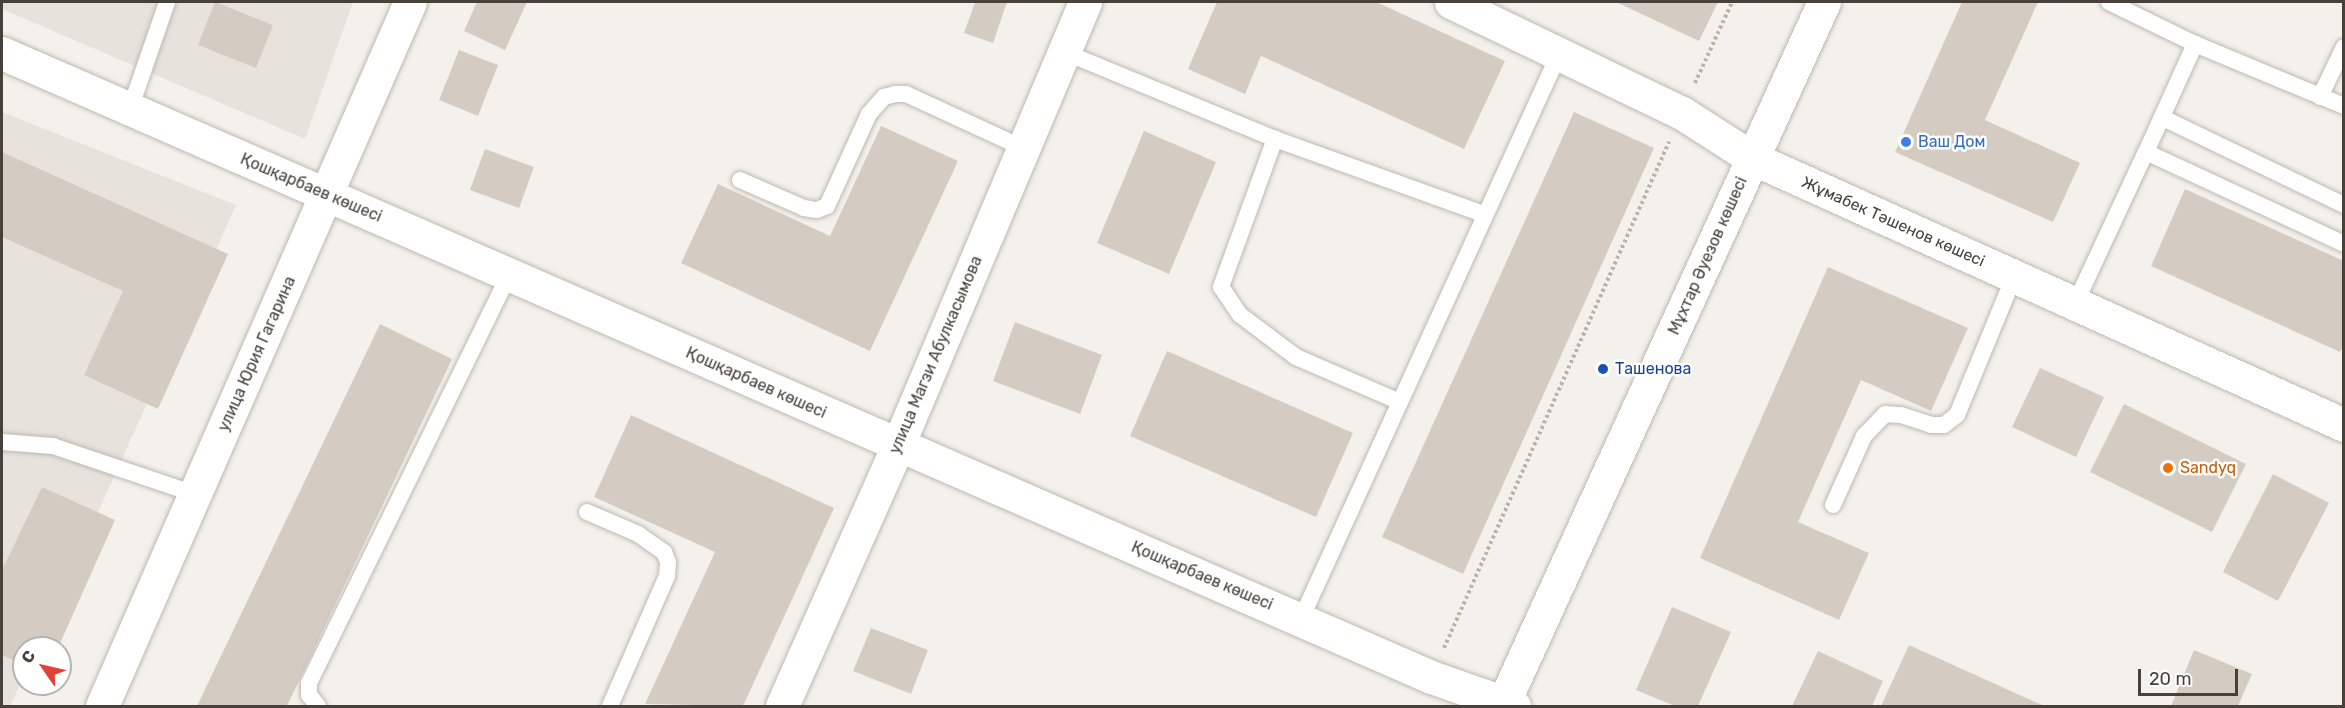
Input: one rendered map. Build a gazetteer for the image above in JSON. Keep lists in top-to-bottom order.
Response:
{
  "streets": {
    "street": [
      "Қошқарбаев көшесі",
      "Жұмабек Тәшенов көшесі",
      "Мұхтар Әуезов көшесі",
      "улица Юрия Гагарина",
      "улица Магзи Абулкасымова"
    ]
  },
  "crossings": [
    ["Қошқарбаев көшесі", "Мұхтар Әуезов көшесі"],
    ["Қошқарбаев көшесі", "улица Юрия Гагарина"],
    ["Қошқарбаев көшесі", "улица Магзи Абулкасымова"],
    ["Жұмабек Тәшенов көшесі", "Мұхтар Әуезов көшесі"]
  ],
  "places": ["Ваш Дом", "Ташенова", "Sandyq"],
  "scale_bar": "20 m",
  "north": "top left"
}
